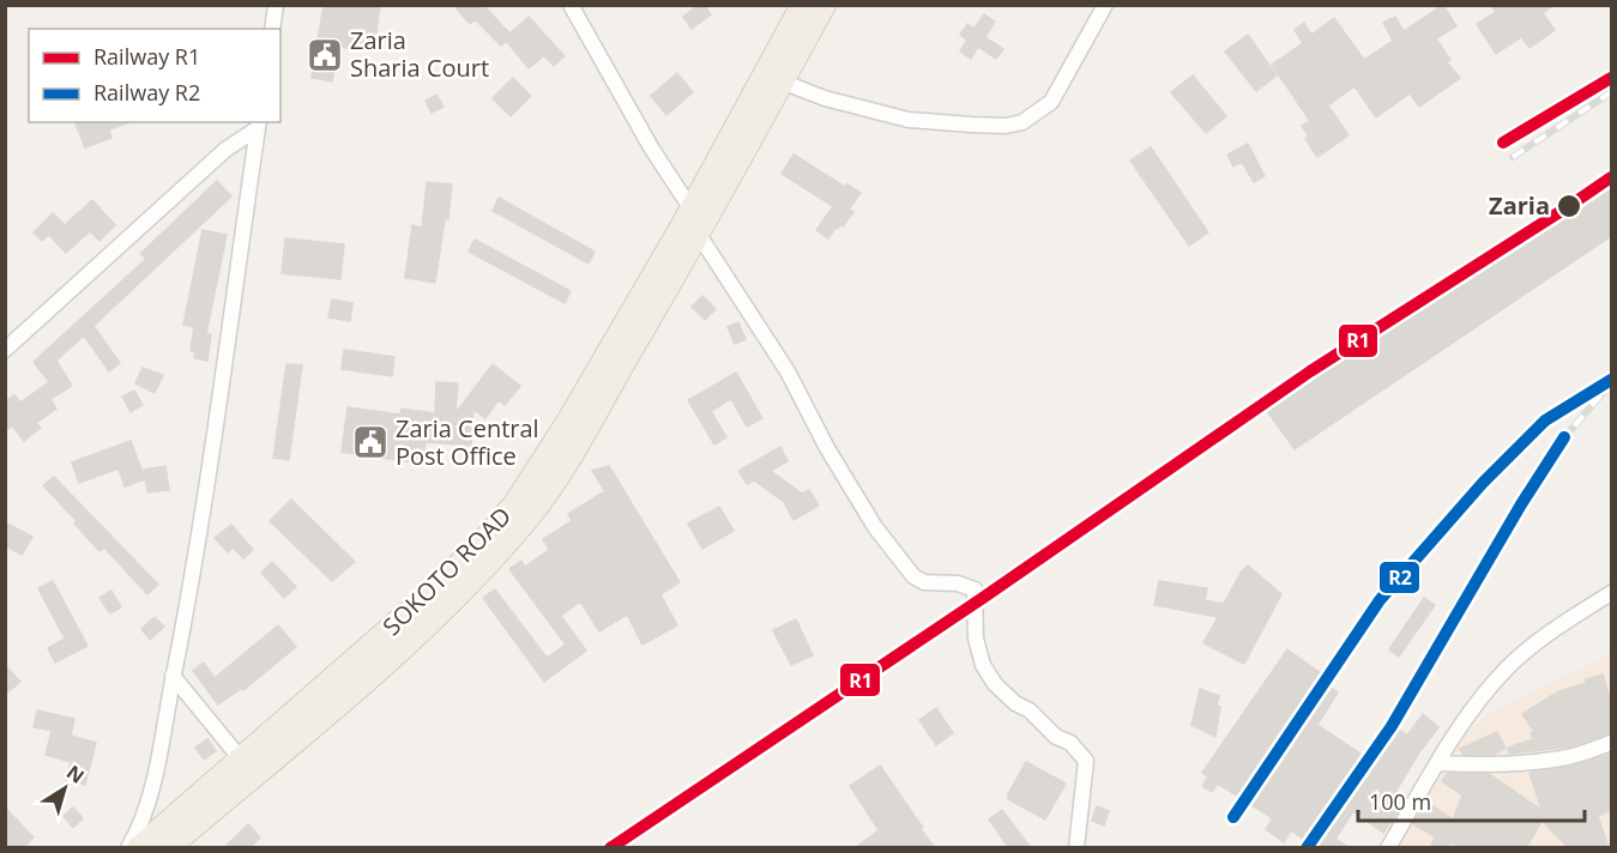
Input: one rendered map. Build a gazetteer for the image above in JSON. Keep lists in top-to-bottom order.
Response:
{
  "streets": {
    "main road": ["SOKOTO ROAD"]
  },
  "places": {
    "public building": ["Zaria Sharia Court", "Zaria Central Post Office"],
    "other": ["Zaria"]
  },
  "lines": ["rail line R1", "rail line R2"],
  "legend": ["Railway R1", "Railway R2"],
  "scale_bar": "100 m",
  "north": "top right"
}
